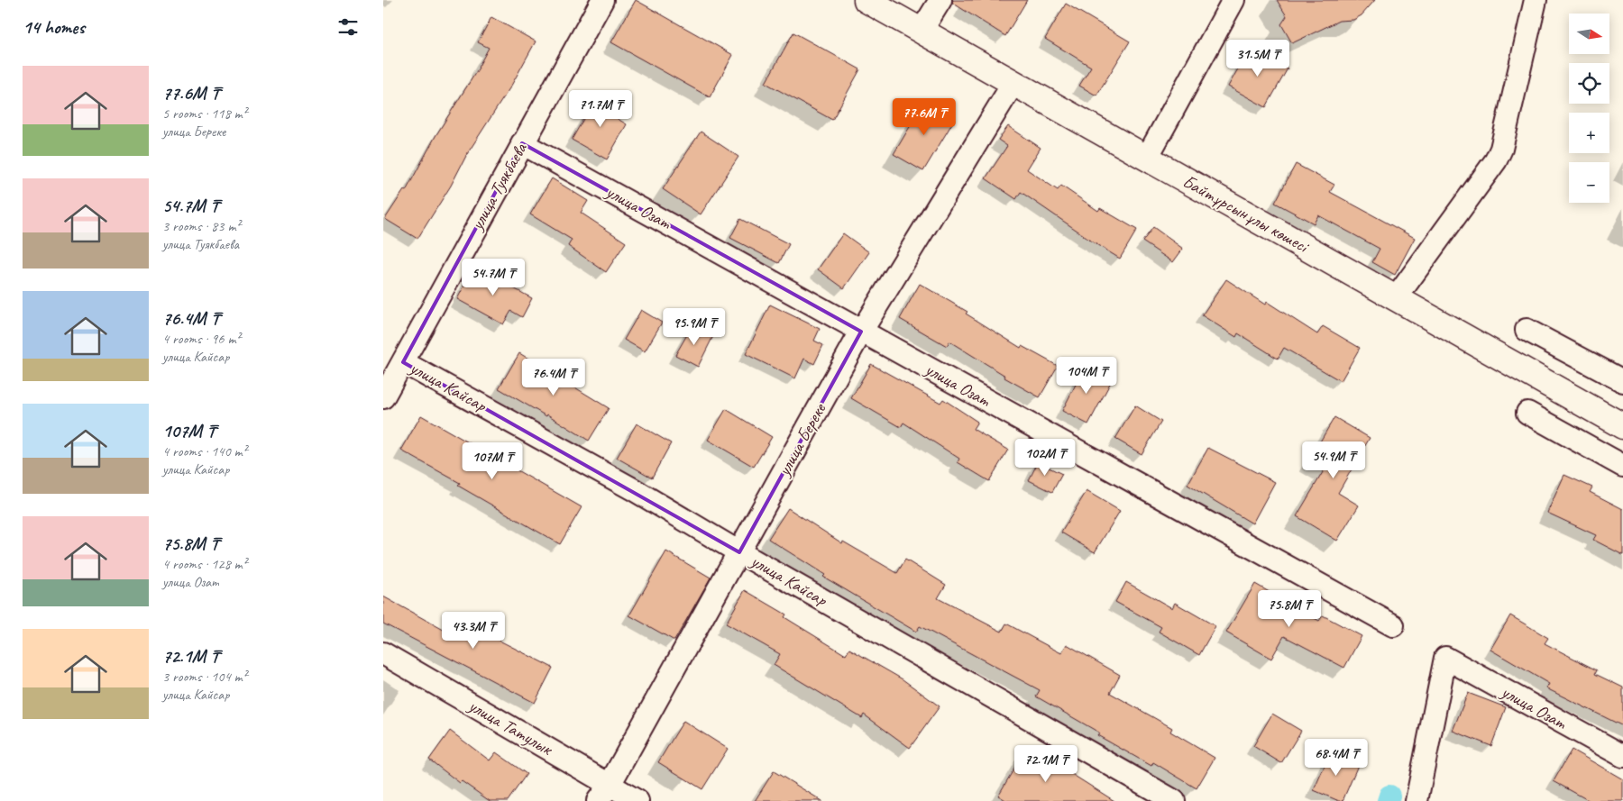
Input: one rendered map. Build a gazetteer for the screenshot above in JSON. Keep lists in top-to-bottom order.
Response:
{
  "streets": {
    "main road": ["Байтұрсынұлы көшесі"],
    "street": [
      "улица Туякбаева",
      "улица Озат",
      "улица Кайсар",
      "улица Береке",
      "улица Татулык"
    ]
  },
  "crossings": [
    ["улица Туякбаева", "улица Озат"],
    ["улица Туякбаева", "улица Кайсар"],
    ["улица Озат", "улица Береке"],
    ["Байтұрсынұлы көшесі", "улица Береке"],
    ["улица Кайсар", "улица Береке"],
    ["улица Береке", "улица Татулык"]
  ],
  "north": "right",
  "page": {
    "heading": "14 homes",
    "map_buttons": ["+", "−"],
    "price": [
      "31.5M ₸",
      "71.7M ₸",
      "77.6M ₸",
      "54.7M ₸",
      "95.9M ₸",
      "104M ₸",
      "76.4M ₸",
      "102M ₸",
      "54.9M ₸",
      "107M ₸",
      "75.8M ₸",
      "43.3M ₸",
      "68.4M ₸",
      "72.1M ₸"
    ],
    "list": [
      {
        "name": "77.6M ₸",
        "note": "5 rooms · 118 m² · улица Береке"
      },
      {
        "name": "54.7M ₸",
        "note": "3 rooms · 83 m² · улица Туякбаева"
      },
      {
        "name": "76.4M ₸",
        "note": "4 rooms · 96 m² · улица Кайсар"
      },
      {
        "name": "107M ₸",
        "note": "4 rooms · 140 m² · улица Кайсар"
      },
      {
        "name": "75.8M ₸",
        "note": "4 rooms · 128 m² · улица Озат"
      },
      {
        "name": "72.1M ₸",
        "note": "3 rooms · 104 m² · улица Кайсар"
      }
    ]
  }
}
